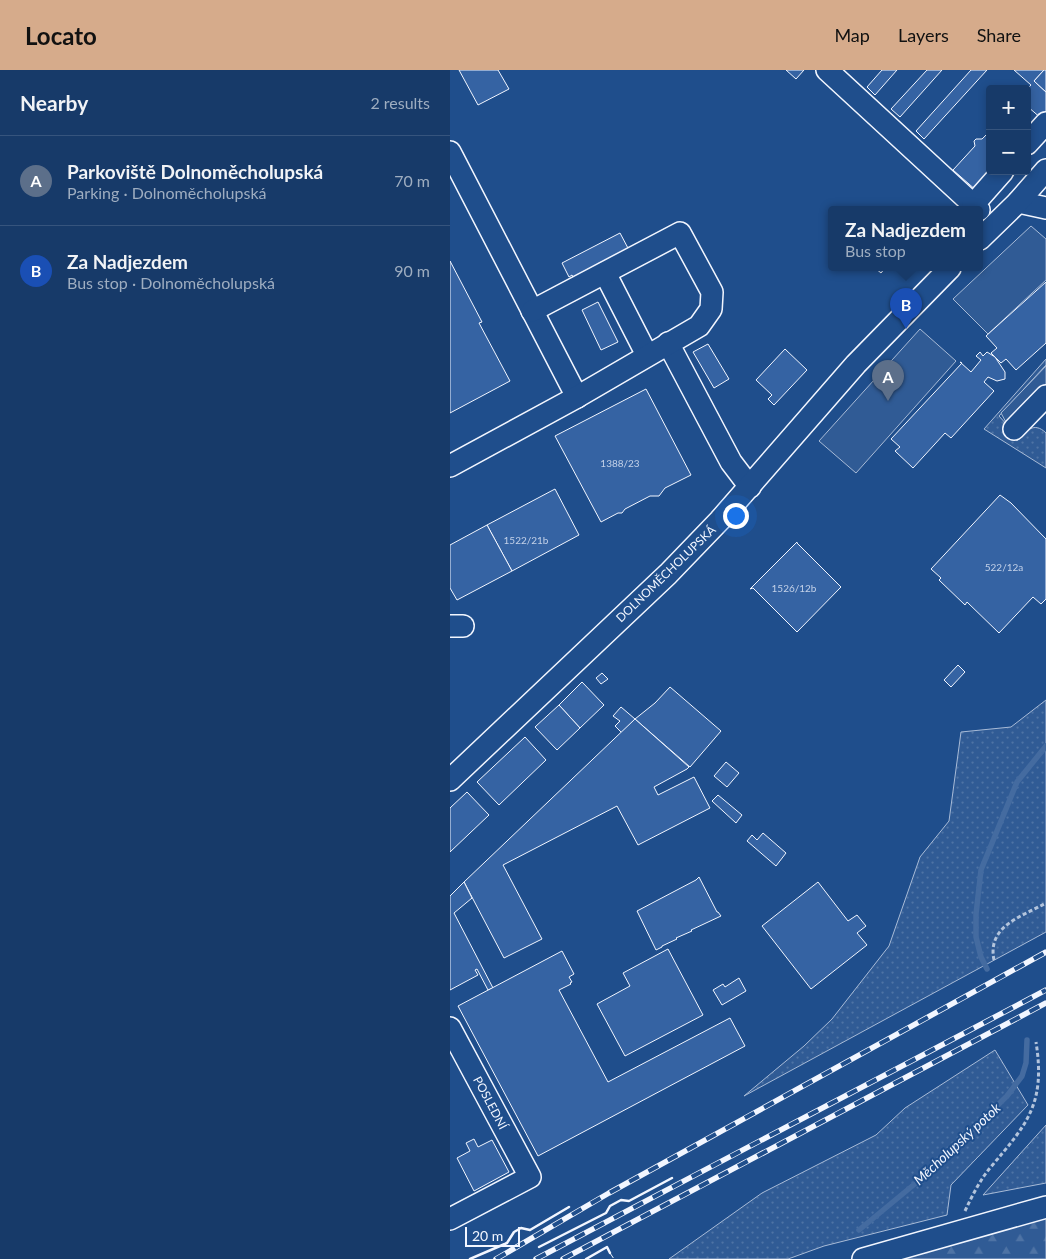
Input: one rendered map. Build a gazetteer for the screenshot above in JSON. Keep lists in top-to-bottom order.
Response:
{
  "streets": {
    "street": ["DOLNOMĚCHOLUPSKÁ", "POSLEDNÍ"]
  },
  "water": ["Měcholupský potok"],
  "house_numbers": [
    "1388/23",
    "1522/21b",
    "522/12a",
    "1526/12b"
  ],
  "scale_bar": "20 m",
  "page": {
    "header": "Locato",
    "nav": ["Map", "Layers", "Share"],
    "heading": ["Nearby", "2 results"],
    "map_buttons": ["+", "−"],
    "list": [
      {
        "mark": "A",
        "name": "Parkoviště Dolnoměcholupská",
        "note": "Parking · Dolnoměcholupská",
        "value": "70 m"
      },
      {
        "mark": "B",
        "name": "Za Nadjezdem",
        "note": "Bus stop · Dolnoměcholupská",
        "value": "90 m"
      }
    ],
    "popup": ["Za Nadjezdem", "Bus stop"],
    "pins": ["B", "A"],
    "scale": "20 m"
  }
}
